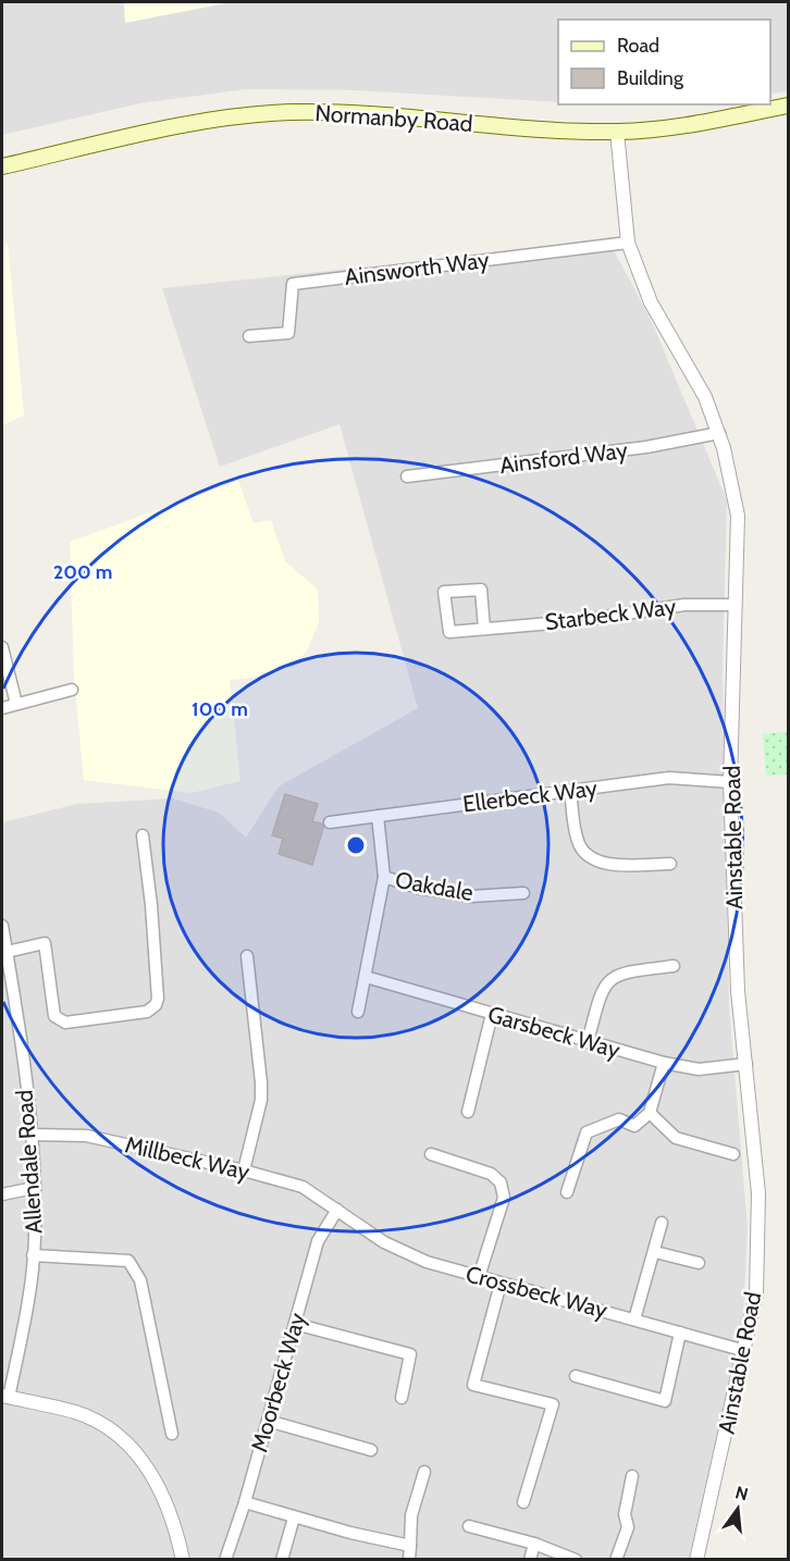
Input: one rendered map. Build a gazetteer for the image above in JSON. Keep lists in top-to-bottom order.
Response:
{
  "streets": {
    "main road": ["Normanby Road"],
    "street": [
      "Ainsworth Way",
      "Ainsford Way",
      "Starbeck Way",
      "Ellerbeck Way",
      "Ainstable Road",
      "Oakdale",
      "Garsbeck Way",
      "Millbeck Way",
      "Allendale Road",
      "Crossbeck Way",
      "Moorbeck Way"
    ]
  },
  "crossings": [
    ["Normanby Road", "Ainstable Road"],
    ["Ainsworth Way", "Ainstable Road"],
    ["Ainsford Way", "Ainstable Road"],
    ["Starbeck Way", "Ainstable Road"],
    ["Ellerbeck Way", "Ainstable Road"],
    ["Ainstable Road", "Garsbeck Way"],
    ["Ainstable Road", "Crossbeck Way"],
    ["Millbeck Way", "Allendale Road"],
    ["Millbeck Way", "Crossbeck Way"],
    ["Millbeck Way", "Moorbeck Way"],
    ["Crossbeck Way", "Moorbeck Way"]
  ],
  "legend": ["Road", "Building"],
  "north": "top",
  "rings": ["200 m", "100 m"]
}
